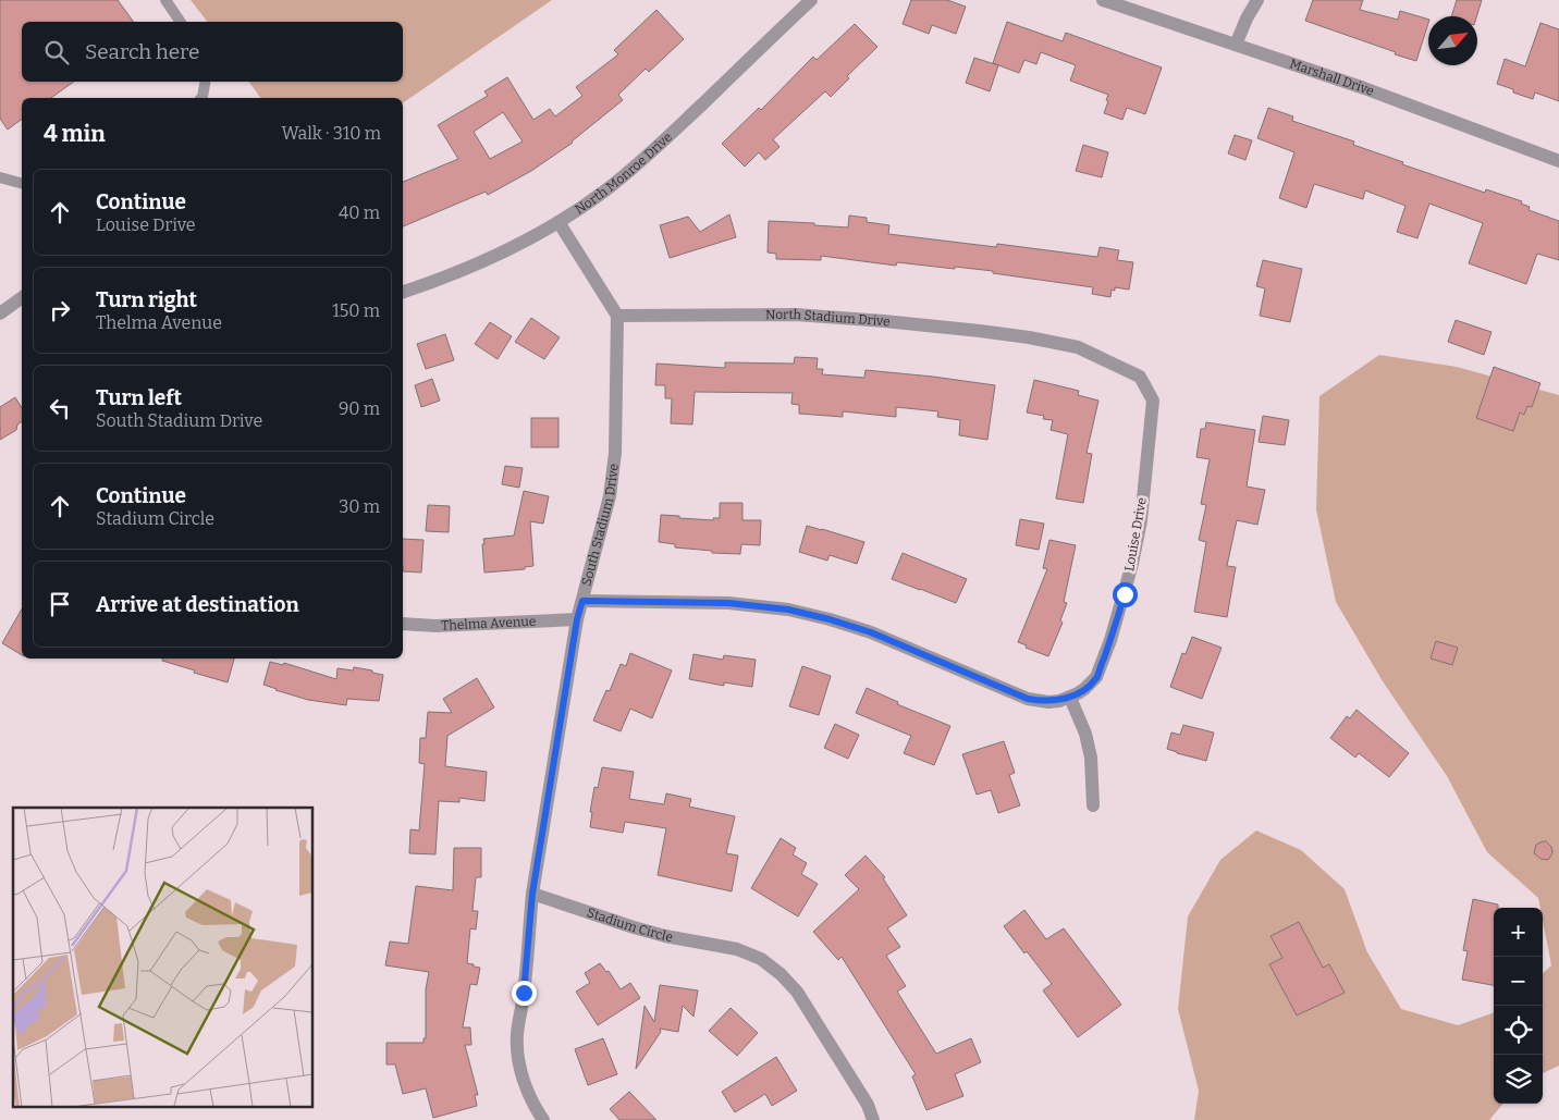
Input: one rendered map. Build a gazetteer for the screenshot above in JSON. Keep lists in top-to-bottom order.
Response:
{
  "streets": {
    "street": [
      "Marshall Drive",
      "North Monroe Drive",
      "North Stadium Drive",
      "South Stadium Drive",
      "Louise Drive",
      "Thelma Avenue",
      "Stadium Circle"
    ]
  },
  "crossings": [
    ["North Stadium Drive", "South Stadium Drive"],
    ["North Stadium Drive", "Louise Drive"],
    ["South Stadium Drive", "Thelma Avenue"],
    ["South Stadium Drive", "Stadium Circle"]
  ],
  "north": "top right",
  "page": {
    "search": "Search here",
    "heading": ["4 min", "Walk · 310 m"],
    "list": [
      ["Continue", "Louise Drive", "40 m"],
      ["Turn right", "Thelma Avenue", "150 m"],
      ["Turn left", "South Stadium Drive", "90 m"],
      ["Continue", "Stadium Circle", "30 m"],
      "Arrive at destination"
    ],
    "map_buttons": ["+", "−"]
  }
}
